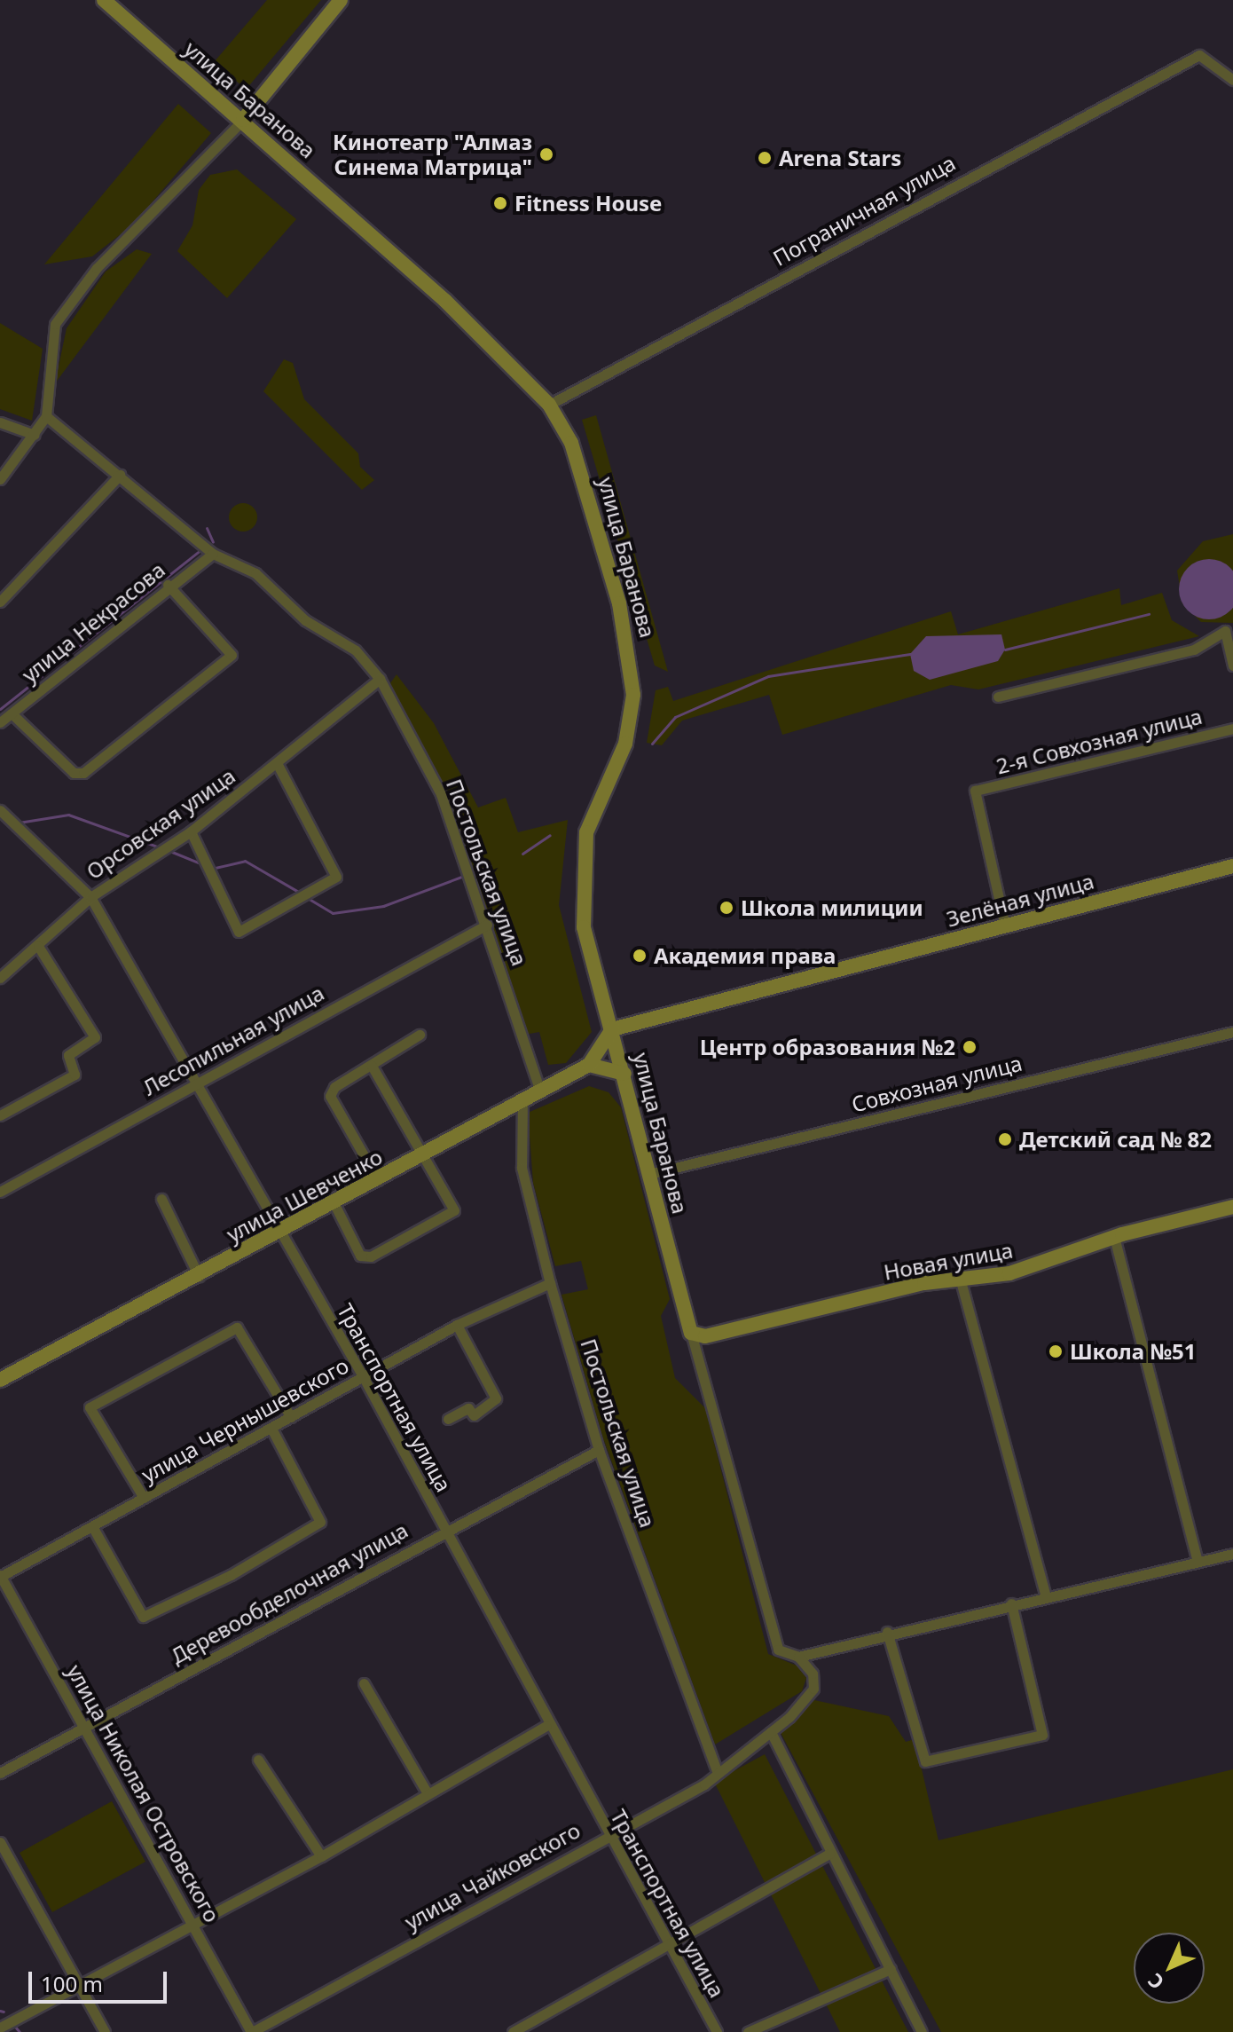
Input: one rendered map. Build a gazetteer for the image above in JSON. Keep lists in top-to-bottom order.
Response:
{
  "streets": {
    "main road": [
      "улица Баранова",
      "Зелёная улица",
      "улица Шевченко",
      "Новая улица"
    ],
    "street": [
      "Пограничная улица",
      "улица Некрасова",
      "2-я Совхозная улица",
      "Орсовская улица",
      "Постольская улица",
      "Лесопильная улица",
      "Совхозная улица",
      "Транспортная улица",
      "улица Чернышевского",
      "Деревообделочная улица",
      "улица Николая Островского",
      "улица Чайковского"
    ]
  },
  "crossings": [
    ["улица Баранова", "Пограничная улица"],
    ["улица Баранова", "Зелёная улица"],
    ["улица Баранова", "Совхозная улица"],
    ["улица Баранова", "Новая улица"],
    ["улица Некрасова", "Постольская улица"],
    ["2-я Совхозная улица", "Зелёная улица"],
    ["Орсовская улица", "Постольская улица"],
    ["Орсовская улица", "Транспортная улица"],
    ["Постольская улица", "Лесопильная улица"],
    ["Постольская улица", "улица Шевченко"],
    ["Постольская улица", "улица Чернышевского"],
    ["Постольская улица", "Деревообделочная улица"],
    ["Постольская улица", "улица Чайковского"],
    ["Лесопильная улица", "Транспортная улица"],
    ["улица Шевченко", "Транспортная улица"],
    ["Транспортная улица", "улица Чернышевского"],
    ["Транспортная улица", "Деревообделочная улица"],
    ["Транспортная улица", "улица Чайковского"],
    ["улица Чернышевского", "улица Николая Островского"],
    ["Деревообделочная улица", "улица Николая Островского"],
    ["улица Николая Островского", "улица Чайковского"]
  ],
  "places": [
    "Кинотеатр \"Алмаз Синема Матрица\"",
    "Arena Stars",
    "Fitness House",
    "Школа милиции",
    "Академия права",
    "Центр образования №2",
    "Детский сад № 82",
    "Школа №51"
  ],
  "scale_bar": "100 m",
  "north": "bottom left"
}
